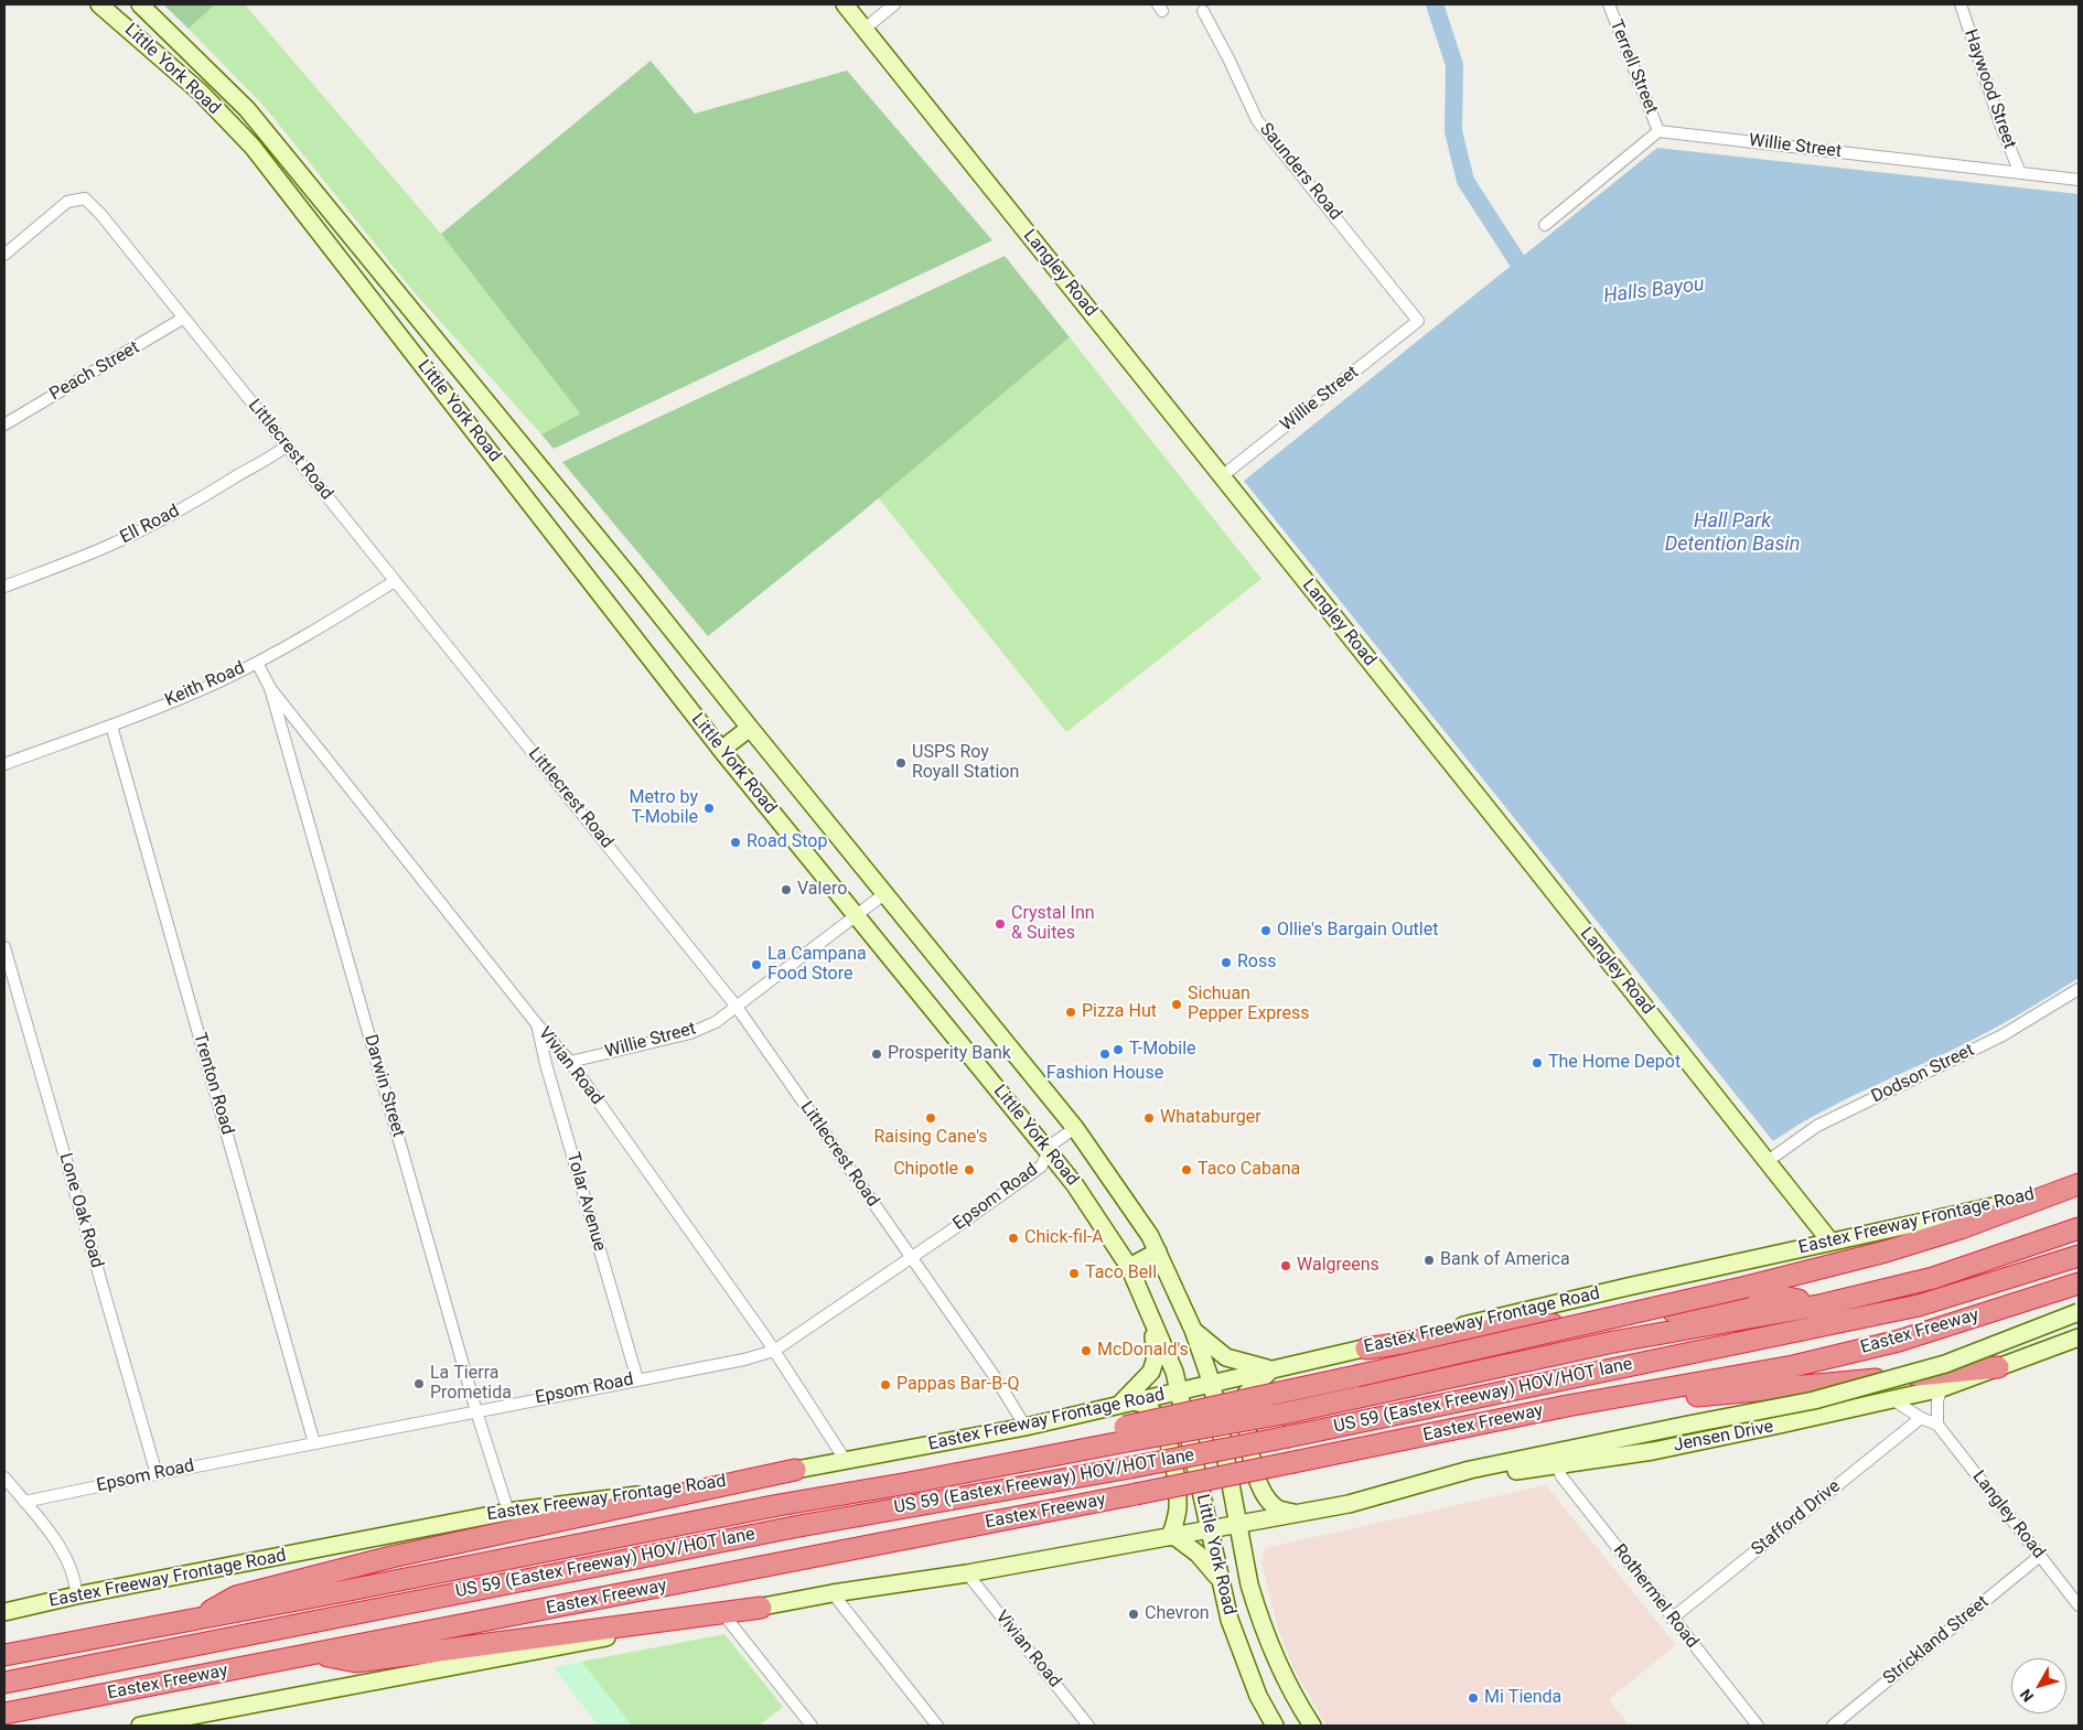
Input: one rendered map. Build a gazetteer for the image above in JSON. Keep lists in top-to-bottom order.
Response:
{
  "streets": {
    "highway": ["Eastex Freeway", "US 59 (Eastex Freeway) HOV/HOT lane"],
    "main road": [
      "Little York Road",
      "Langley Road",
      "Eastex Freeway Frontage Road",
      "Jensen Drive"
    ],
    "street": [
      "Terrell Street",
      "Haywood Street",
      "Willie Street",
      "Saunders Road",
      "Peach Street",
      "Littlecrest Road",
      "Ell Road",
      "Keith Road",
      "Vivian Road",
      "Dodson Street",
      "Trenton Road",
      "Darwin Street",
      "Epsom Road",
      "Tolar Avenue",
      "Lone Oak Road",
      "Stafford Drive",
      "Rothermel Road",
      "Strickland Street"
    ]
  },
  "crossings": [
    ["Terrell Street", "Willie Street"],
    ["Little York Road", "Willie Street"],
    ["Little York Road", "Epsom Road"],
    ["Little York Road", "Eastex Freeway Frontage Road"],
    ["Haywood Street", "Willie Street"],
    ["Willie Street", "Saunders Road"],
    ["Willie Street", "Langley Road"],
    ["Willie Street", "Littlecrest Road"],
    ["Willie Street", "Vivian Road"],
    ["Langley Road", "Dodson Street"],
    ["Langley Road", "Eastex Freeway Frontage Road"],
    ["Langley Road", "Jensen Drive"],
    ["Langley Road", "Stafford Drive"],
    ["Langley Road", "Strickland Street"],
    ["Peach Street", "Littlecrest Road"],
    ["Littlecrest Road", "Ell Road"],
    ["Littlecrest Road", "Keith Road"],
    ["Littlecrest Road", "Epsom Road"],
    ["Littlecrest Road", "Eastex Freeway Frontage Road"],
    ["Keith Road", "Trenton Road"],
    ["Keith Road", "Darwin Street"],
    ["Vivian Road", "Darwin Street"],
    ["Vivian Road", "Epsom Road"],
    ["Vivian Road", "Tolar Avenue"],
    ["Vivian Road", "Eastex Freeway Frontage Road"],
    ["Trenton Road", "Epsom Road"],
    ["Darwin Street", "Epsom Road"],
    ["Darwin Street", "Eastex Freeway Frontage Road"],
    ["Epsom Road", "Tolar Avenue"],
    ["Epsom Road", "Lone Oak Road"],
    ["Jensen Drive", "Rothermel Road"],
    ["Stafford Drive", "Rothermel Road"]
  ],
  "water": ["Halls Bayou", "Hall Park Detention Basin"],
  "places": [
    "USPS Roy Royall Station",
    "Metro by T-Mobile",
    "Road Stop",
    "Valero",
    "Crystal Inn & Suites",
    "Ollie's Bargain Outlet",
    "Ross",
    "La Campana Food Store",
    "Sichuan Pepper Express",
    "Pizza Hut",
    "T-Mobile",
    "Prosperity Bank",
    "Fashion House",
    "The Home Depot",
    "Raising Cane's",
    "Whataburger",
    "Chipotle",
    "Taco Cabana",
    "Chick-fil-A",
    "Bank of America",
    "Walgreens",
    "Taco Bell",
    "McDonald's",
    "La Tierra Prometida",
    "Pappas Bar-B-Q",
    "Chevron",
    "Mi Tienda"
  ],
  "north": "bottom left"
}
